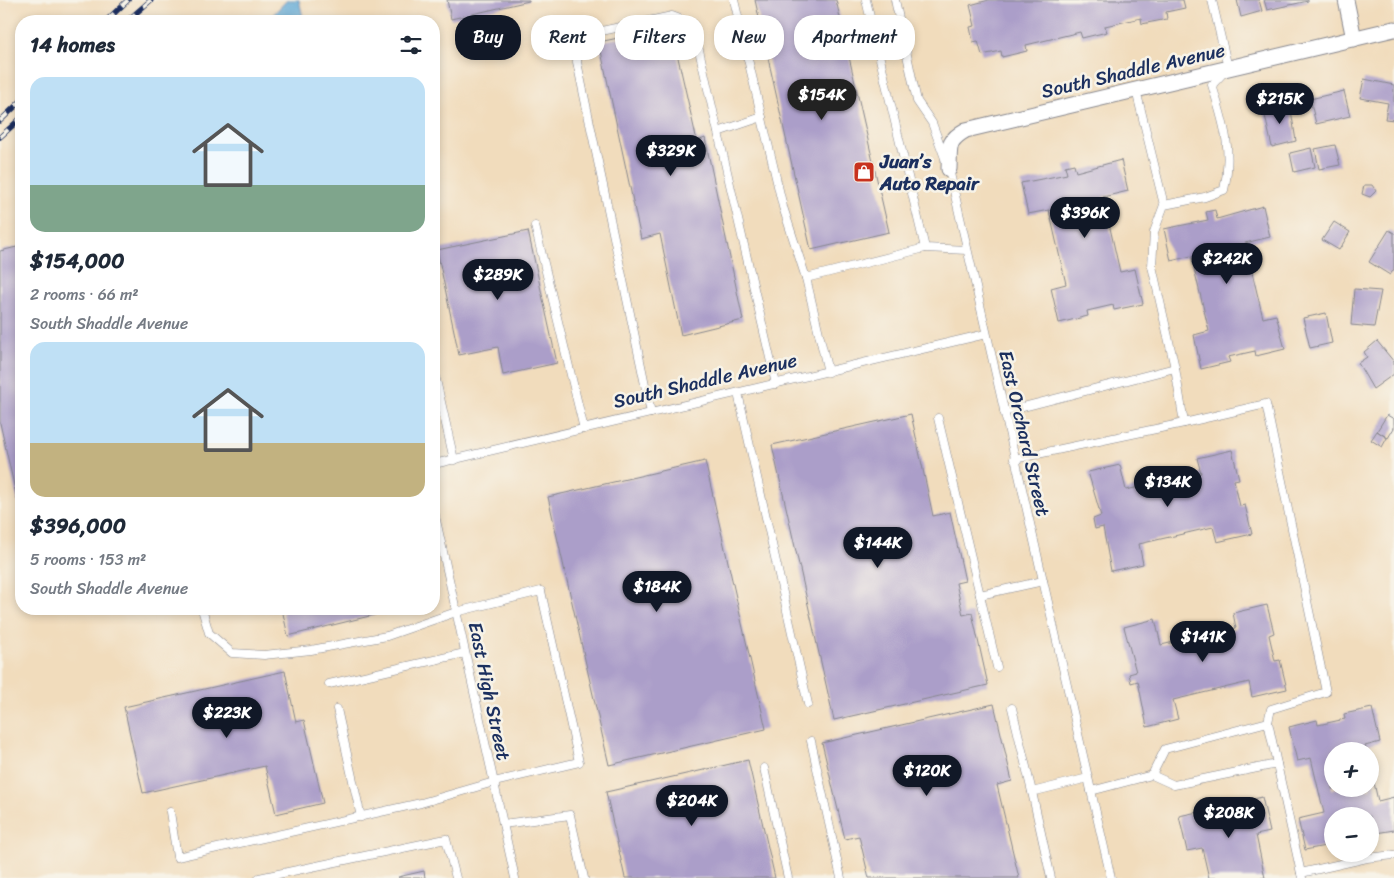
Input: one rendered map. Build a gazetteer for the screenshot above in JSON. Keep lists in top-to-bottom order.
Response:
{
  "streets": {
    "street": ["South Shaddle Avenue"],
    "lane": ["East Orchard Street", "East High Street"]
  },
  "crossings": [
    ["South Shaddle Avenue", "East Orchard Street"]
  ],
  "places": {
    "shop": ["Juan’s Auto Repair"]
  },
  "page": {
    "chip": [
      "Buy",
      "Rent",
      "Filters",
      "New",
      "Apartment"
    ],
    "heading": "14 homes",
    "list": [
      {
        "name": "$154,000",
        "note": "2 rooms · 66 m² · South Shaddle Avenue"
      },
      {
        "name": "$396,000",
        "note": "5 rooms · 153 m² · South Shaddle Avenue"
      }
    ],
    "price": [
      "$154K",
      "$215K",
      "$329K",
      "$396K",
      "$242K",
      "$289K",
      "$134K",
      "$144K",
      "$184K",
      "$141K",
      "$223K",
      "$120K",
      "$204K",
      "$208K"
    ],
    "map_buttons": ["+", "−"]
  }
}
